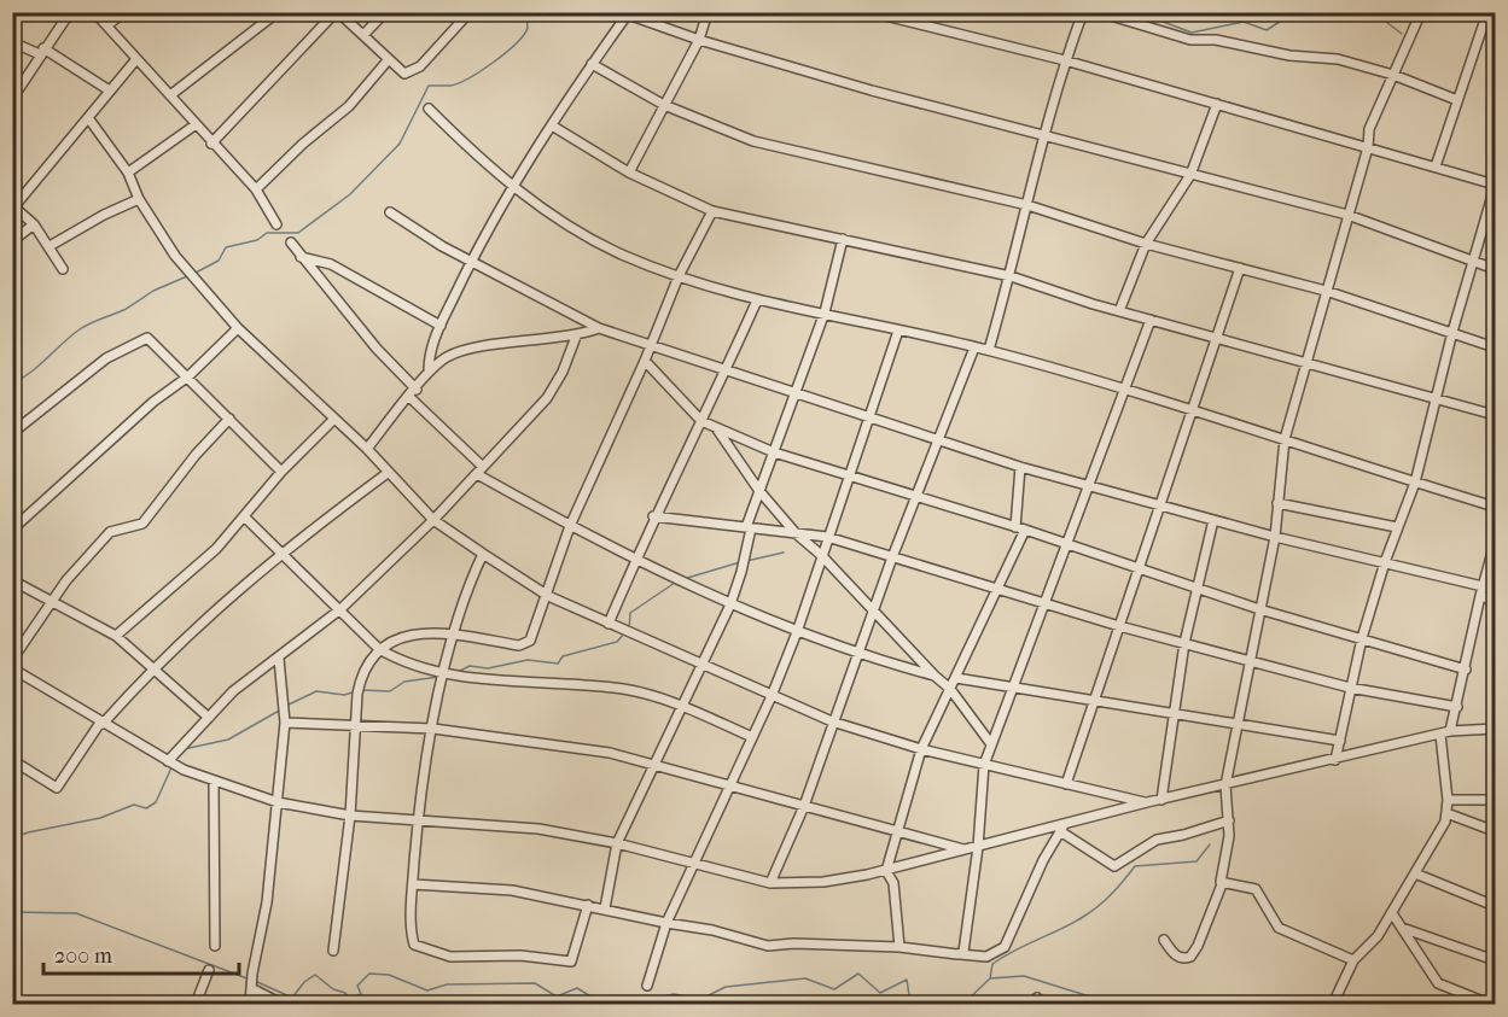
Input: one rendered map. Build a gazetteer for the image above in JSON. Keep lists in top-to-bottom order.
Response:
{
  "scale_bar": "200 m"
}
